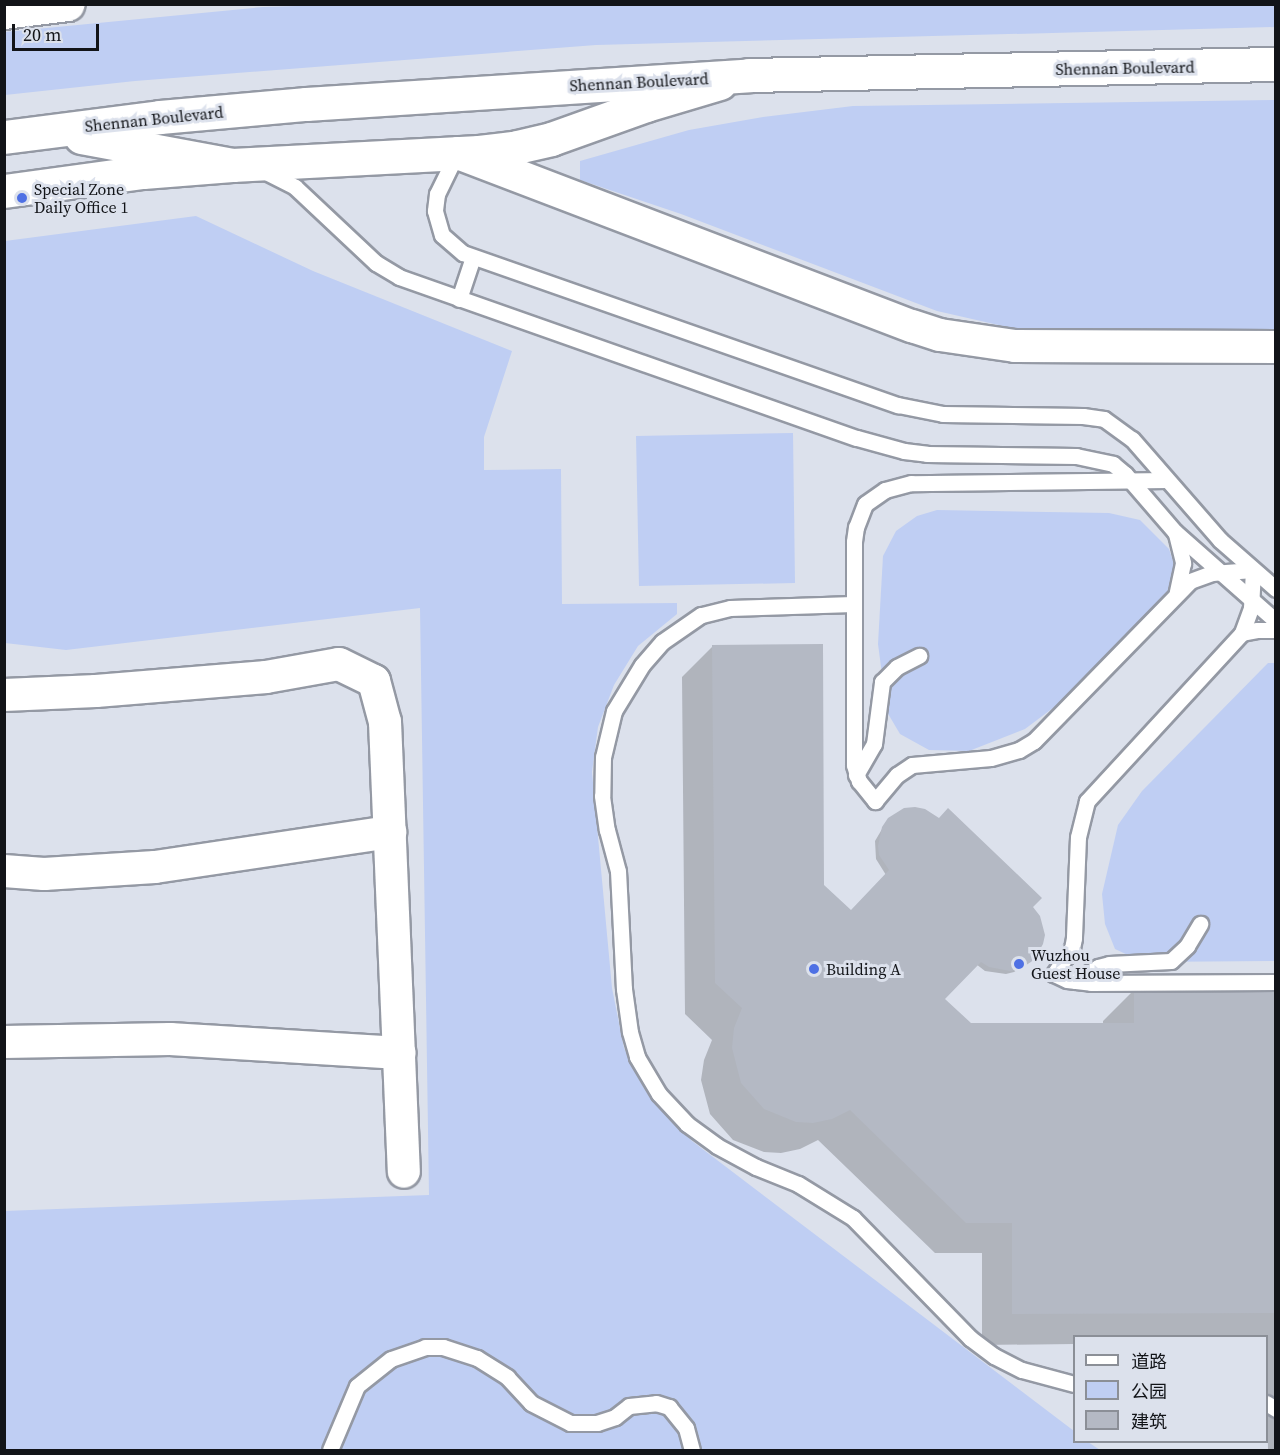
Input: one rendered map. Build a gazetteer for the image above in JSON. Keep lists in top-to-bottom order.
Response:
{
  "streets": {
    "main road": ["Shennan Boulevard"]
  },
  "places": ["Special Zone Daily Office 1", "Wuzhou Guest House", "Building A"],
  "legend": ["道路", "公园", "建筑"],
  "scale_bar": "20 m"
}
